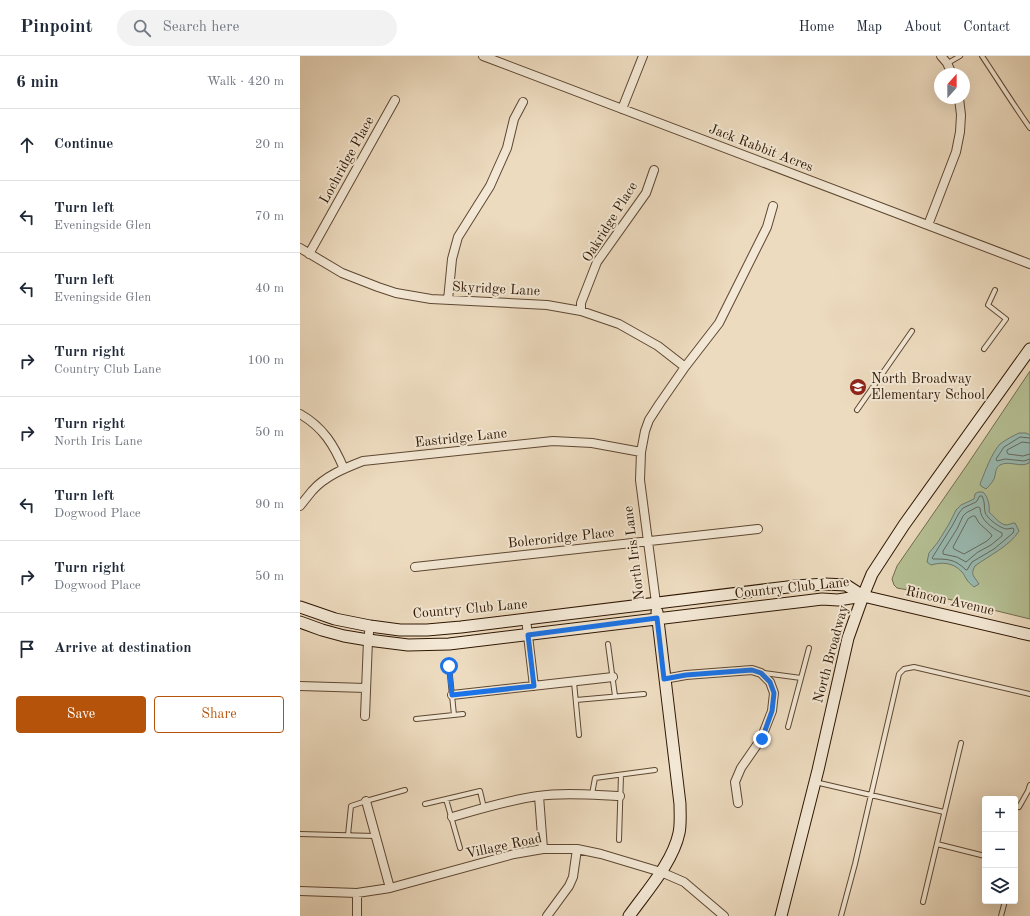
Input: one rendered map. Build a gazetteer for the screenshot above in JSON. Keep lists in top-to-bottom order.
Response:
{
  "streets": {
    "main road": [
      "North Iris Lane",
      "Country Club Lane",
      "Rincon Avenue",
      "North Broadway"
    ],
    "street": [
      "Jack Rabbit Acres",
      "Lochridge Place",
      "Oakridge Place",
      "Skyridge Lane",
      "Eastridge Lane",
      "Boleroridge Place",
      "Village Road"
    ]
  },
  "crossings": [
    ["Lochridge Place", "Skyridge Lane"],
    ["Oakridge Place", "Skyridge Lane"],
    ["Skyridge Lane", "North Iris Lane"],
    ["Eastridge Lane", "North Iris Lane"],
    ["Boleroridge Place", "North Iris Lane"],
    ["North Iris Lane", "Country Club Lane"],
    ["North Iris Lane", "Village Road"],
    ["Country Club Lane", "Rincon Avenue"],
    ["Country Club Lane", "North Broadway"],
    ["Rincon Avenue", "North Broadway"]
  ],
  "places": {
    "school or university": ["North Broadway Elementary School"]
  },
  "north": "top",
  "page": {
    "header": "Pinpoint",
    "search": "Search here",
    "nav": [
      "Home",
      "Map",
      "About",
      "Contact"
    ],
    "heading": ["6 min", "Walk · 420 m"],
    "list": [
      ["Continue", "20 m"],
      ["Turn left", "Eveningside Glen", "70 m"],
      ["Turn left", "Eveningside Glen", "40 m"],
      ["Turn right", "Country Club Lane", "100 m"],
      ["Turn right", "North Iris Lane", "50 m"],
      ["Turn left", "Dogwood Place", "90 m"],
      ["Turn right", "Dogwood Place", "50 m"],
      "Arrive at destination"
    ],
    "buttons": ["Save", "Share"],
    "map_buttons": ["+", "−"]
  }
}
